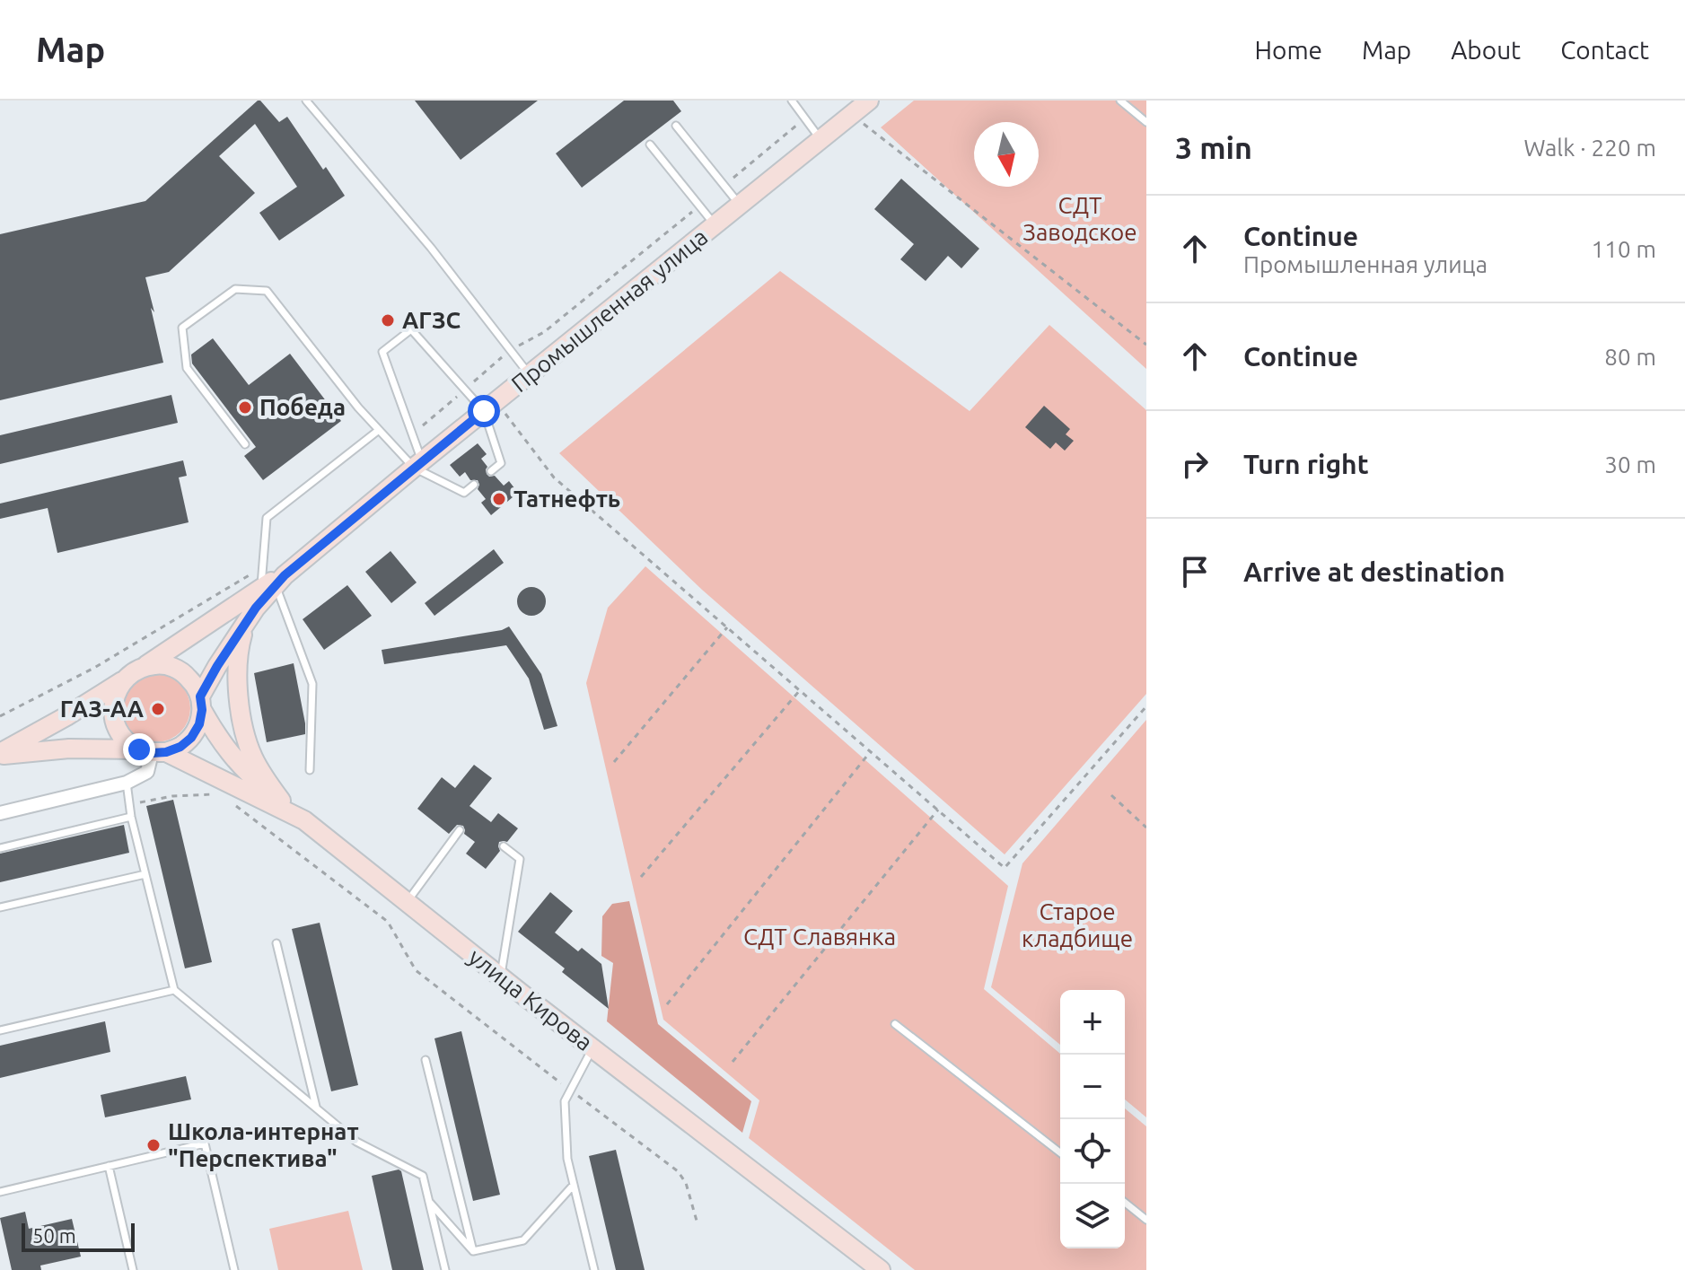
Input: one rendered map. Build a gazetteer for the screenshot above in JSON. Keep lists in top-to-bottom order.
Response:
{
  "streets": {
    "main road": ["Промышленная улица", "улица Кирова"]
  },
  "parks": ["СДТ Заводское", "Старое кладбище", "СДТ Славянка"],
  "places": [
    "АГЗС",
    "Победа",
    "Татнефть",
    "ГАЗ-АА",
    "Школа-интернат \"Перспектива\""
  ],
  "scale_bar": "50 m",
  "north": "bottom",
  "page": {
    "header": "Map",
    "nav": [
      "Home",
      "Map",
      "About",
      "Contact"
    ],
    "heading": ["3 min", "Walk · 220 m"],
    "list": [
      ["Continue", "Промышленная улица", "110 m"],
      ["Continue", "80 m"],
      ["Turn right", "30 m"],
      "Arrive at destination"
    ],
    "map_buttons": ["+", "−"],
    "scale": "50 m"
  }
}
